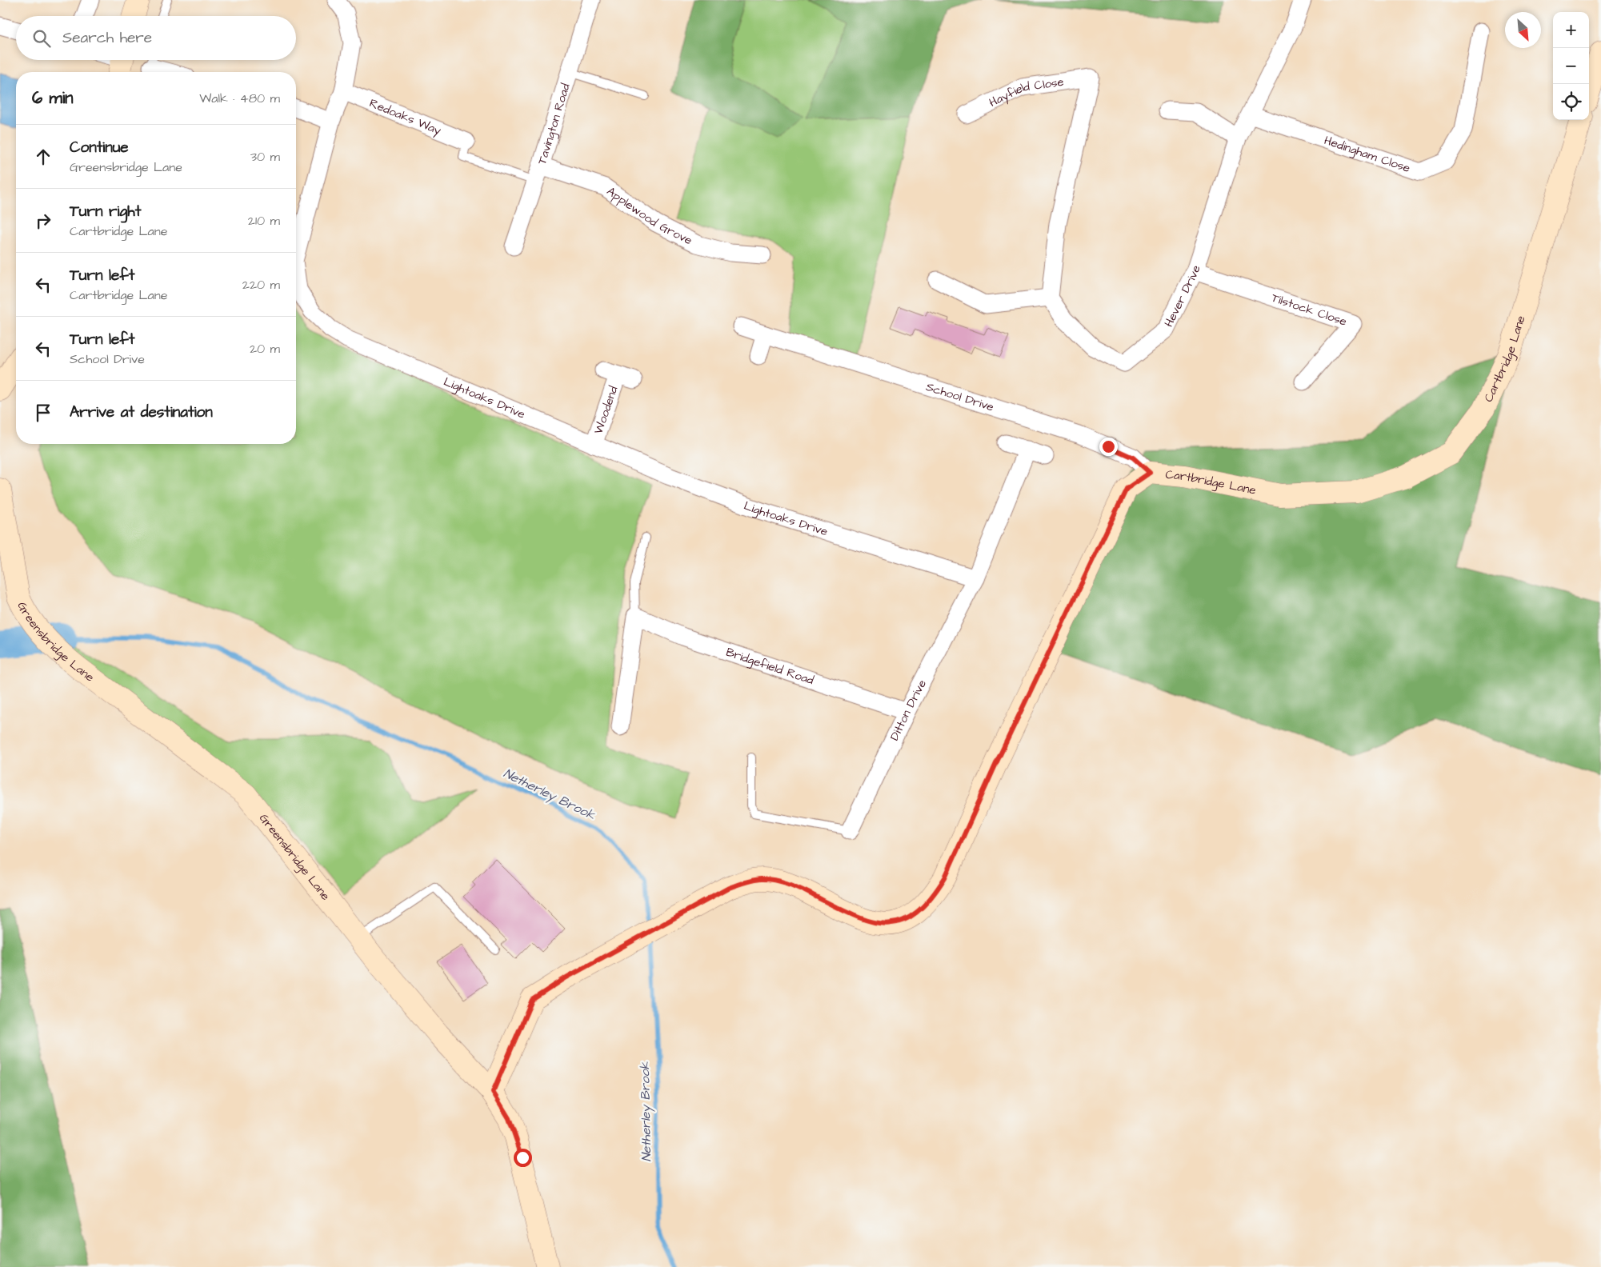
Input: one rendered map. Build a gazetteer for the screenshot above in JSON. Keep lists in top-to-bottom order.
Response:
{
  "streets": {
    "street": [
      "Hayfield Close",
      "Redoaks Way",
      "Tavington Road",
      "Hedingham Close",
      "Applewood Grove",
      "Hever Drive",
      "Tilstock Close",
      "Cartbridge Lane",
      "School Drive",
      "Lightoaks Drive",
      "Woodend",
      "Greensbridge Lane",
      "Bridgefield Road",
      "Ditton Drive"
    ]
  },
  "crossings": [
    ["Hayfield Close", "Hever Drive"],
    ["Redoaks Way", "Lightoaks Drive"],
    ["Tavington Road", "Applewood Grove"],
    ["Hedingham Close", "Hever Drive"],
    ["Hever Drive", "Tilstock Close"],
    ["Cartbridge Lane", "School Drive"],
    ["Cartbridge Lane", "Greensbridge Lane"],
    ["Lightoaks Drive", "Woodend"],
    ["Lightoaks Drive", "Ditton Drive"],
    ["Bridgefield Road", "Ditton Drive"]
  ],
  "water": ["Netherley Brook"],
  "north": "bottom right",
  "page": {
    "map_buttons": ["+", "−"],
    "search": "Search here",
    "heading": ["6 min", "Walk · 480 m"],
    "list": [
      ["Continue", "Greensbridge Lane", "30 m"],
      ["Turn right", "Cartbridge Lane", "210 m"],
      ["Turn left", "Cartbridge Lane", "220 m"],
      ["Turn left", "School Drive", "20 m"],
      "Arrive at destination"
    ]
  }
}
